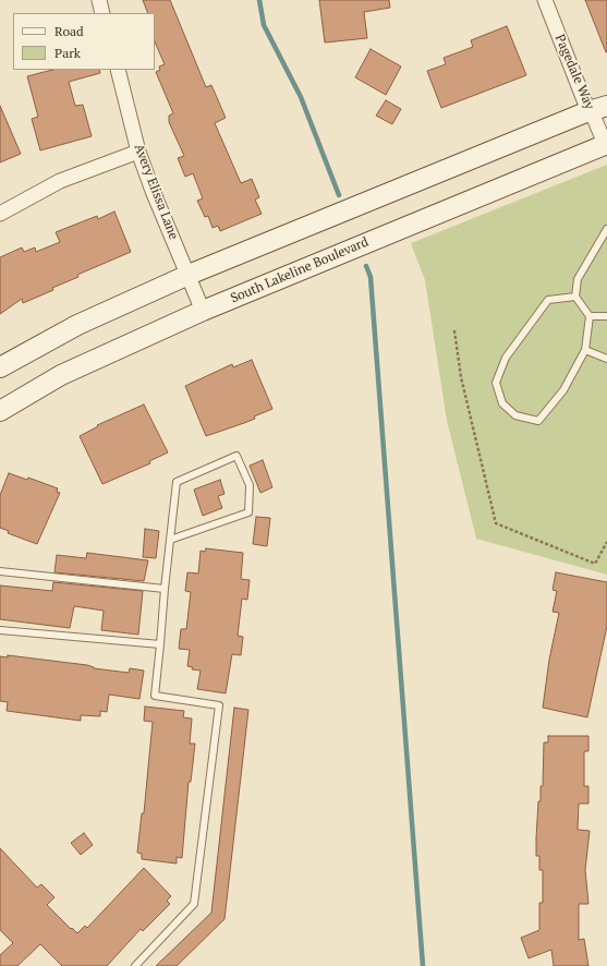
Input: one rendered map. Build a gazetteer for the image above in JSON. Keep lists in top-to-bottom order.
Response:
{
  "streets": {
    "main road": ["South Lakeline Boulevard"],
    "street": ["Pagedale Way", "Avery Elissa Lane"]
  },
  "crossings": [
    ["Pagedale Way", "South Lakeline Boulevard"],
    ["Avery Elissa Lane", "South Lakeline Boulevard"]
  ],
  "legend": ["Road", "Park"]
}
